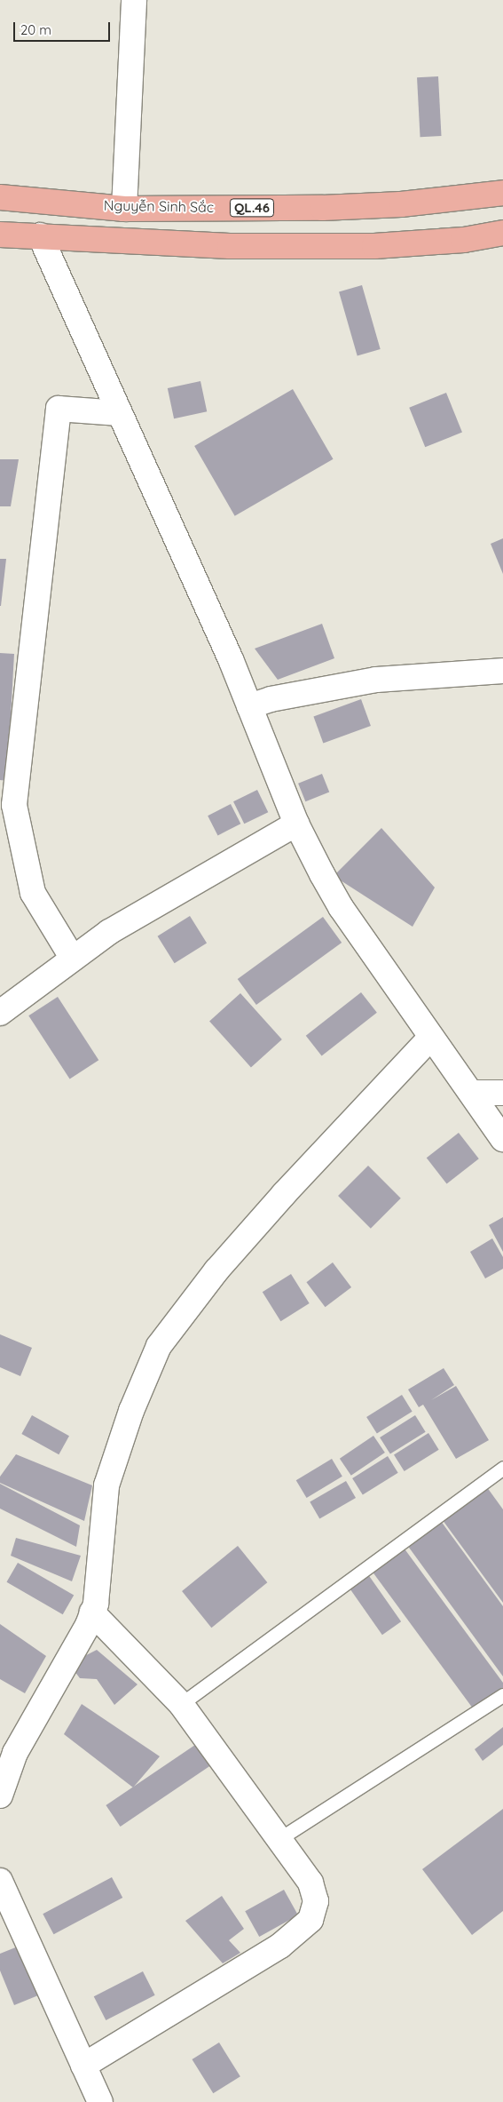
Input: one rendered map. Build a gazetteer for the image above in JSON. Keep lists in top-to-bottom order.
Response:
{
  "streets": {
    "highway": ["Nguyễn Sinh Sắc", "QL.46"]
  },
  "scale_bar": "20 m"
}
